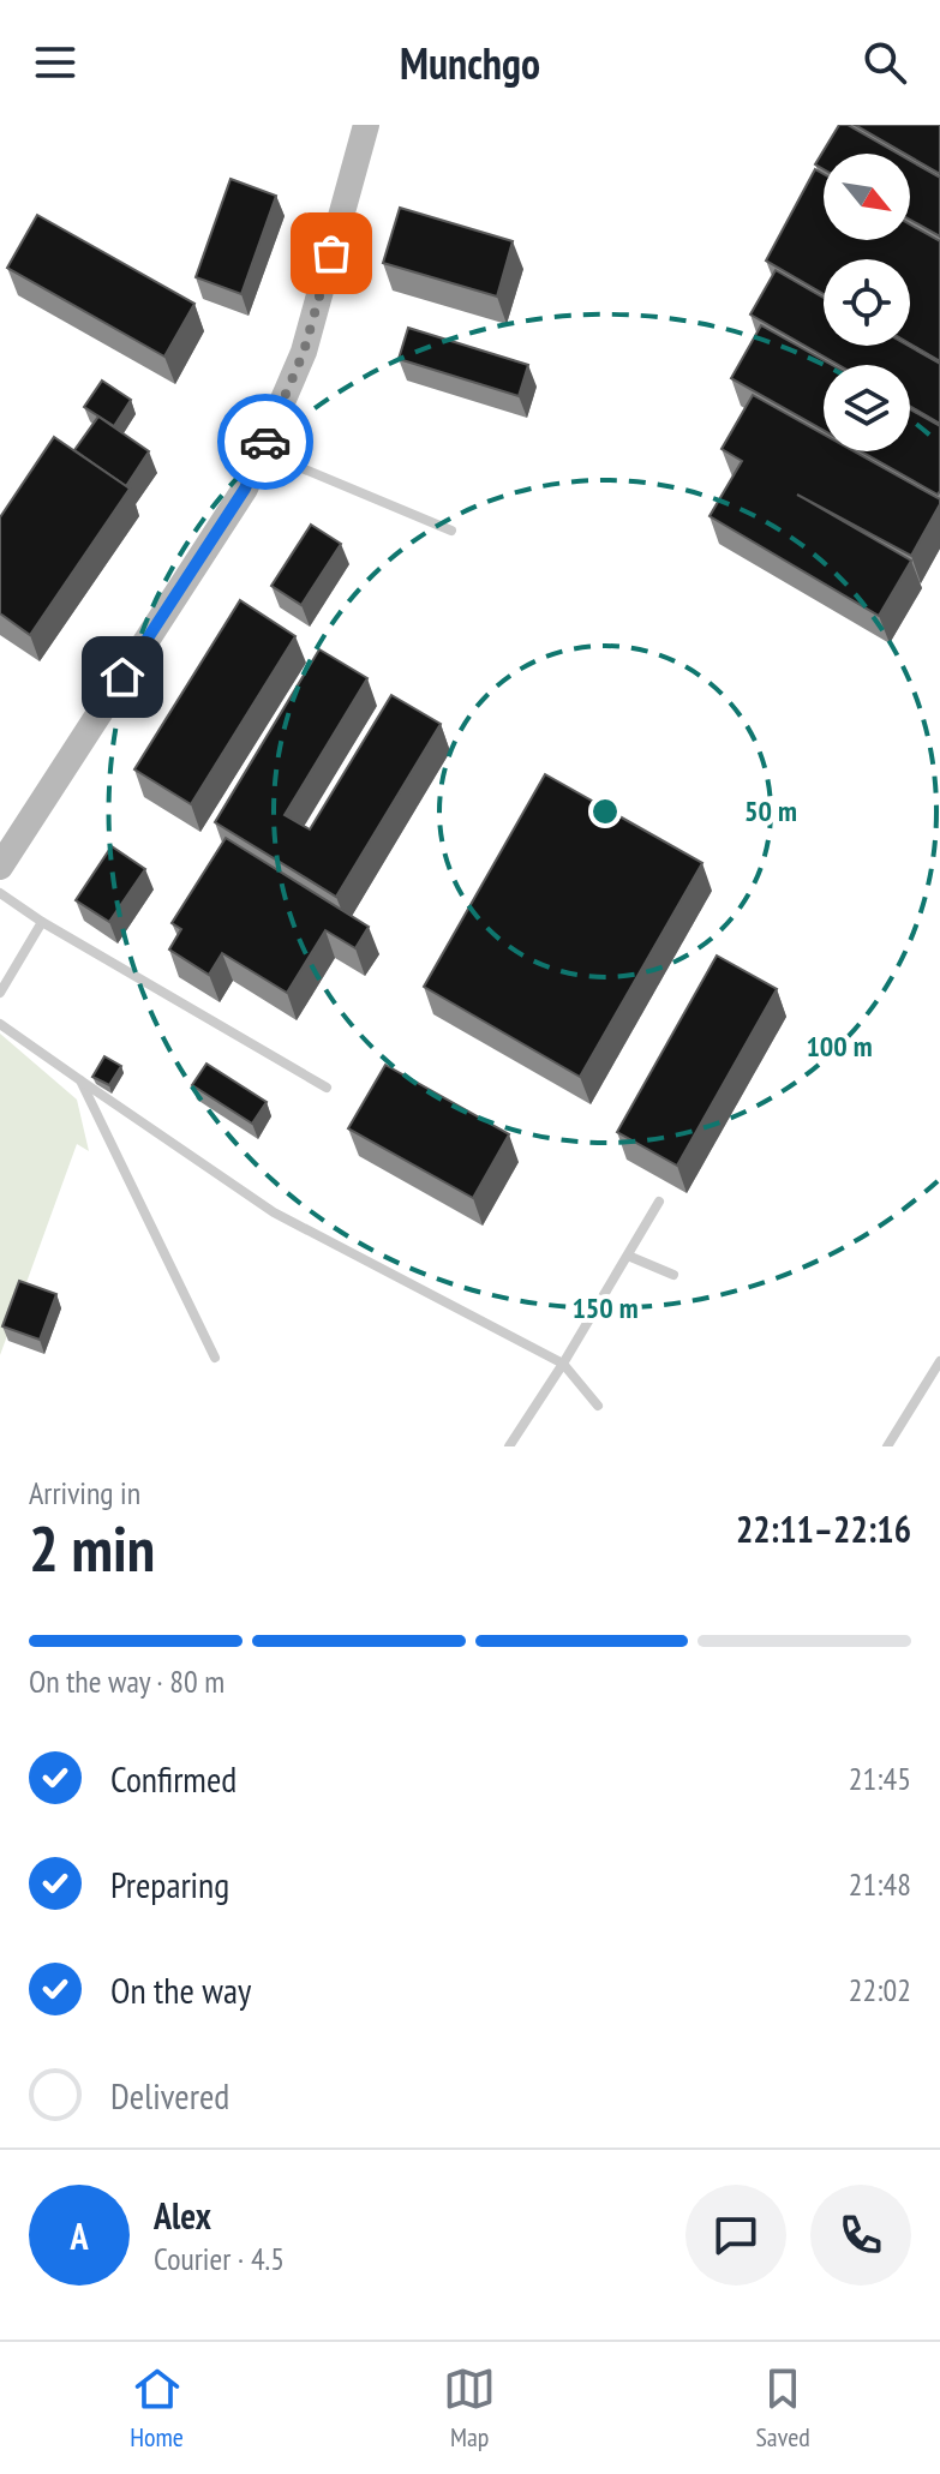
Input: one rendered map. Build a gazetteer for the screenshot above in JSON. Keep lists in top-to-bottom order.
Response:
{
  "north": "bottom right",
  "page": {
    "header": "Munchgo",
    "heading": ["2 min", "Arriving in", "22:11–22:16"],
    "panel": ["Alex", "Courier · 4.5"],
    "bar": "On the way · 80 m",
    "list": [
      ["Confirmed", "21:45"],
      ["Preparing", "21:48"],
      ["On the way", "22:02"],
      "Delivered"
    ],
    "round": "A",
    "tabs": ["Home", "Map", "Saved"]
  },
  "rings": ["50 m", "100 m", "150 m"]
}
